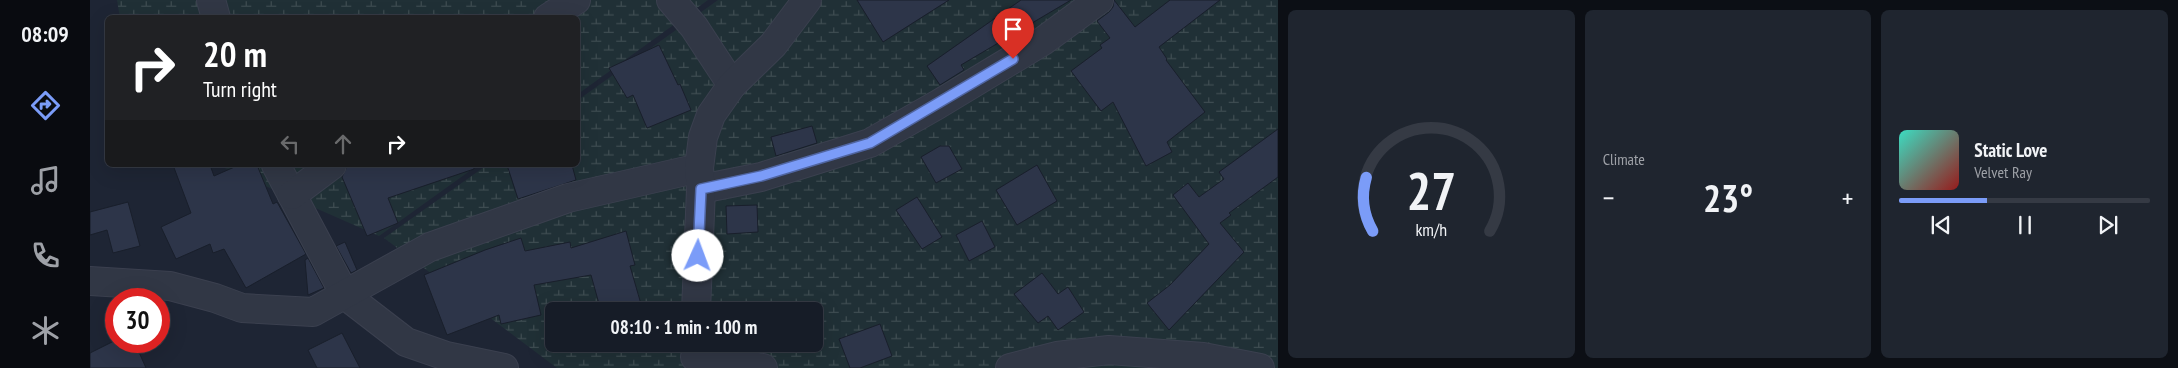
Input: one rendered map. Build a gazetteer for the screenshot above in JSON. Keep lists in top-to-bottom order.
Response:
{
  "page": {
    "tabs": "08:09",
    "tile": "Climate",
    "turn": ["20 m", "Turn right"],
    "song": ["Static Love", "Velvet Ray"],
    "heat": ["−", "23°", "+"],
    "limit": "30",
    "trip": "08:10 · 1 min · 100 m",
    "gauge": ["27", "km/h"]
  }
}
